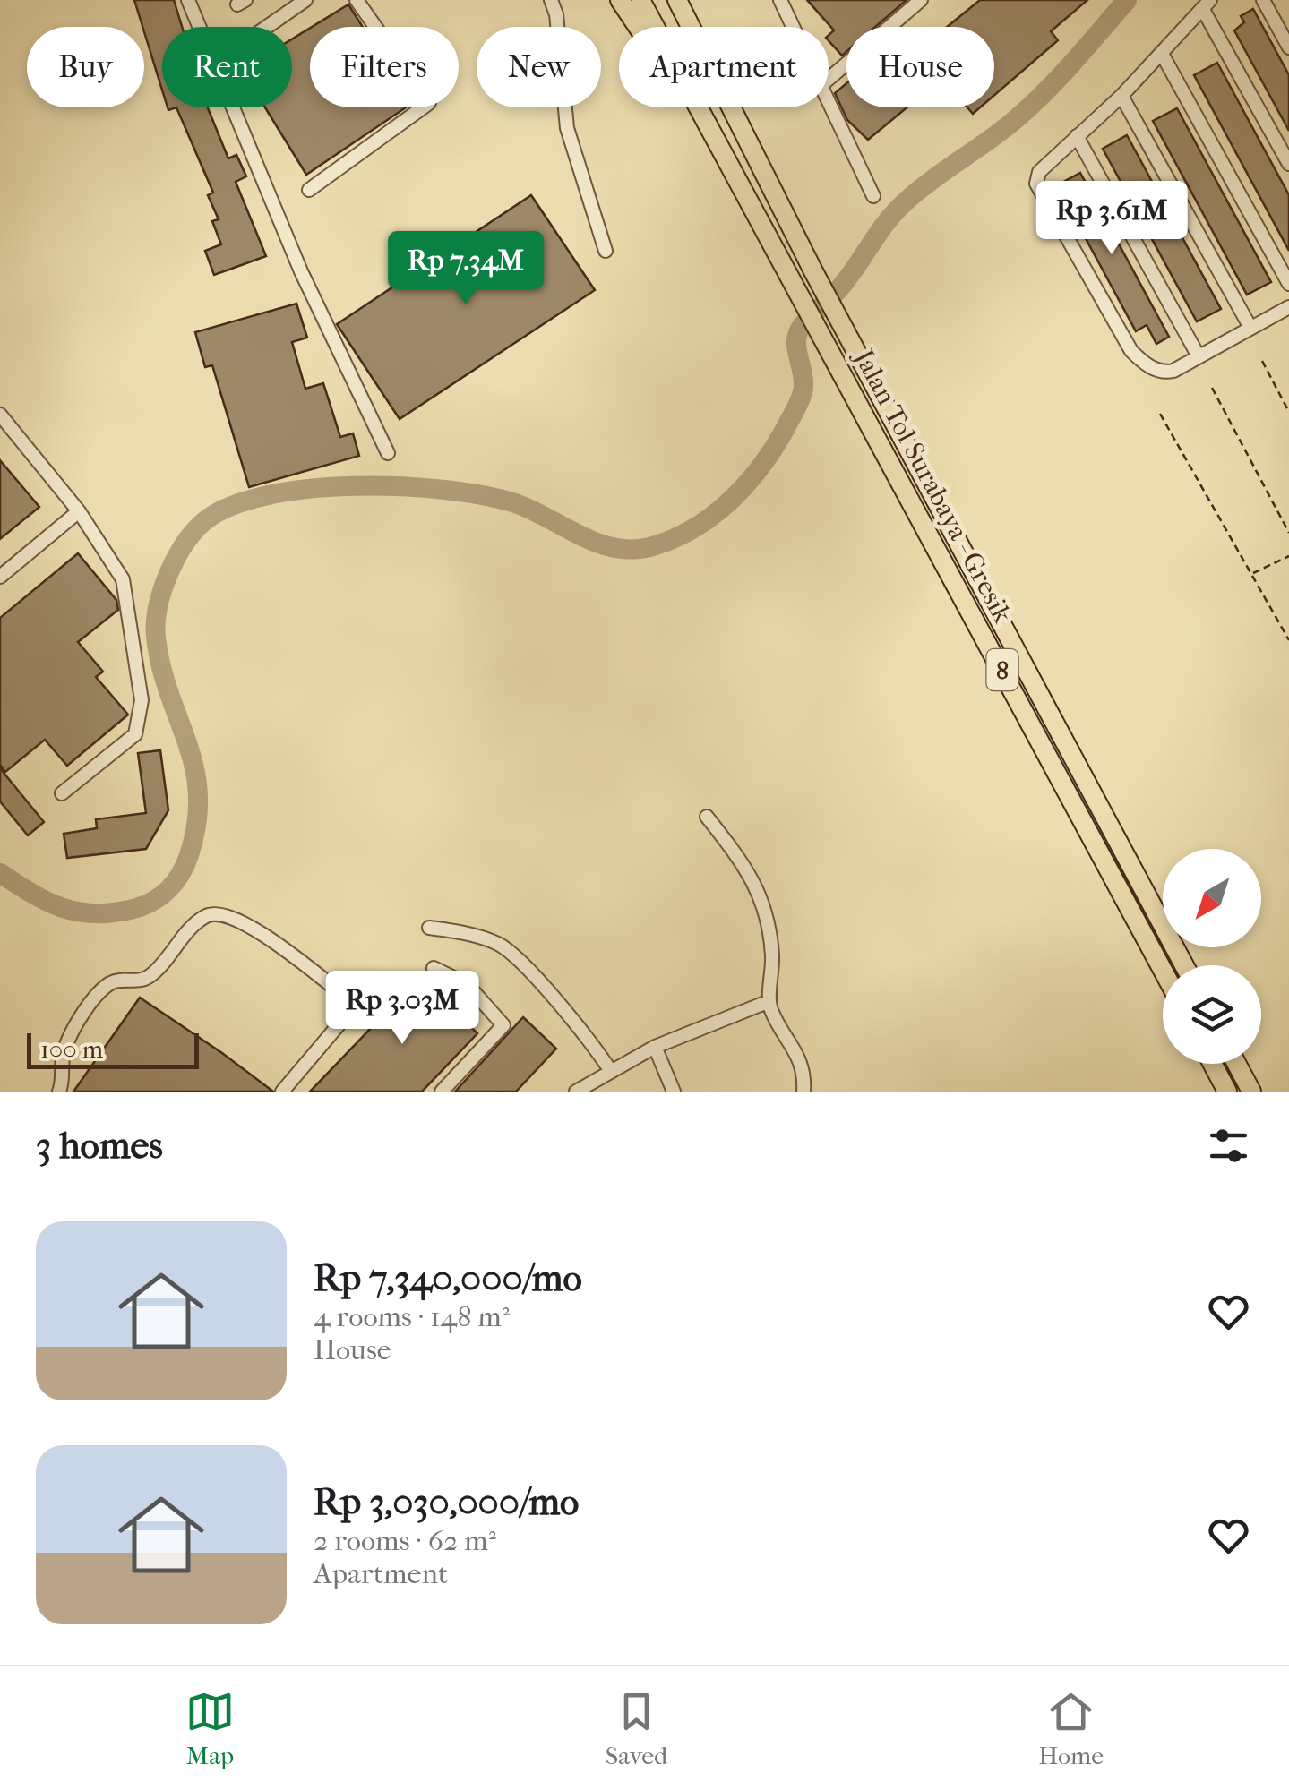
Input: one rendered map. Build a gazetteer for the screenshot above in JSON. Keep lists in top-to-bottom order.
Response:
{
  "streets": {
    "highway": ["Jalan Tol Surabaya - Gresik", "8"]
  },
  "scale_bar": "100 m",
  "north": "bottom left",
  "page": {
    "chip": [
      "Buy",
      "Rent",
      "Filters",
      "New",
      "Apartment",
      "House"
    ],
    "price": ["Rp 3.61M", "Rp 7.34M", "Rp 3.03M"],
    "scale": "100 m",
    "heading": "3 homes",
    "list": [
      {
        "name": "Rp 7,340,000/mo",
        "note": "4 rooms · 148 m² · House"
      },
      {
        "name": "Rp 3,030,000/mo",
        "note": "2 rooms · 62 m² · Apartment"
      }
    ],
    "tabs": ["Map", "Saved", "Home"]
  }
}
